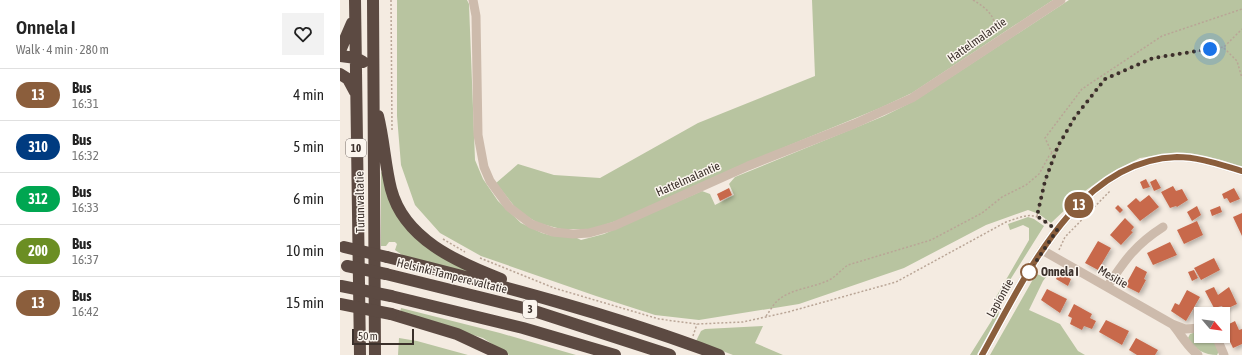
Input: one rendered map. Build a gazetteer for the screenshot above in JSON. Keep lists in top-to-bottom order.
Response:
{
  "streets": {
    "highway": [
      "10",
      "Turun valtatie",
      "Helsinki-Tampere valtatie",
      "3"
    ],
    "street": ["Hattelmalantie", "Mesitie", "Lapiontie"]
  },
  "crossings": [
    ["Mesitie", "Lapiontie"]
  ],
  "places": ["Onnela I"],
  "lines": ["bus line 13"],
  "scale_bar": "50 m",
  "north": "bottom right",
  "page": {
    "heading": ["Onnela I", "Walk · 4 min · 280 m"],
    "on_map": "13",
    "list": [
      {
        "mark": "13",
        "name": "Bus",
        "note": "16:31",
        "value": "4 min"
      },
      {
        "mark": "310",
        "name": "Bus",
        "note": "16:32",
        "value": "5 min"
      },
      {
        "mark": "312",
        "name": "Bus",
        "note": "16:33",
        "value": "6 min"
      },
      {
        "mark": "200",
        "name": "Bus",
        "note": "16:37",
        "value": "10 min"
      },
      {
        "mark": "13",
        "name": "Bus",
        "note": "16:42",
        "value": "15 min"
      }
    ],
    "scale": "50 m"
  }
}
